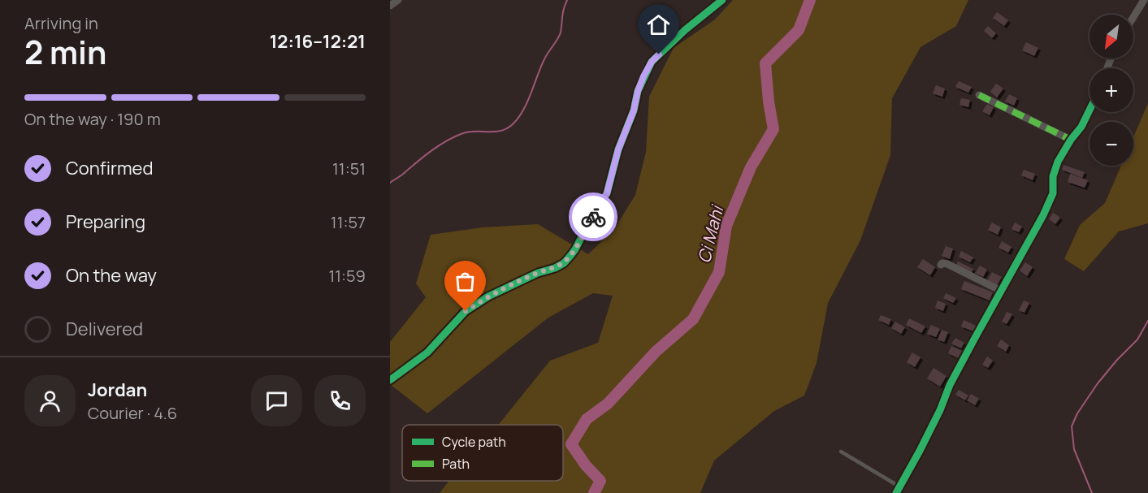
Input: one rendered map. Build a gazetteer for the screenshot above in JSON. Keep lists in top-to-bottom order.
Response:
{
  "water": ["Ci Mahi"],
  "legend": ["Cycle path", "Path"],
  "north": "bottom left",
  "page": {
    "heading": ["2 min", "Arriving in", "12:16–12:21"],
    "panel": ["Jordan", "Courier · 4.6"],
    "map_buttons": ["+", "−"],
    "bar": "On the way · 190 m",
    "list": [
      ["Confirmed", "11:51"],
      ["Preparing", "11:57"],
      ["On the way", "11:59"],
      "Delivered"
    ]
  }
}
